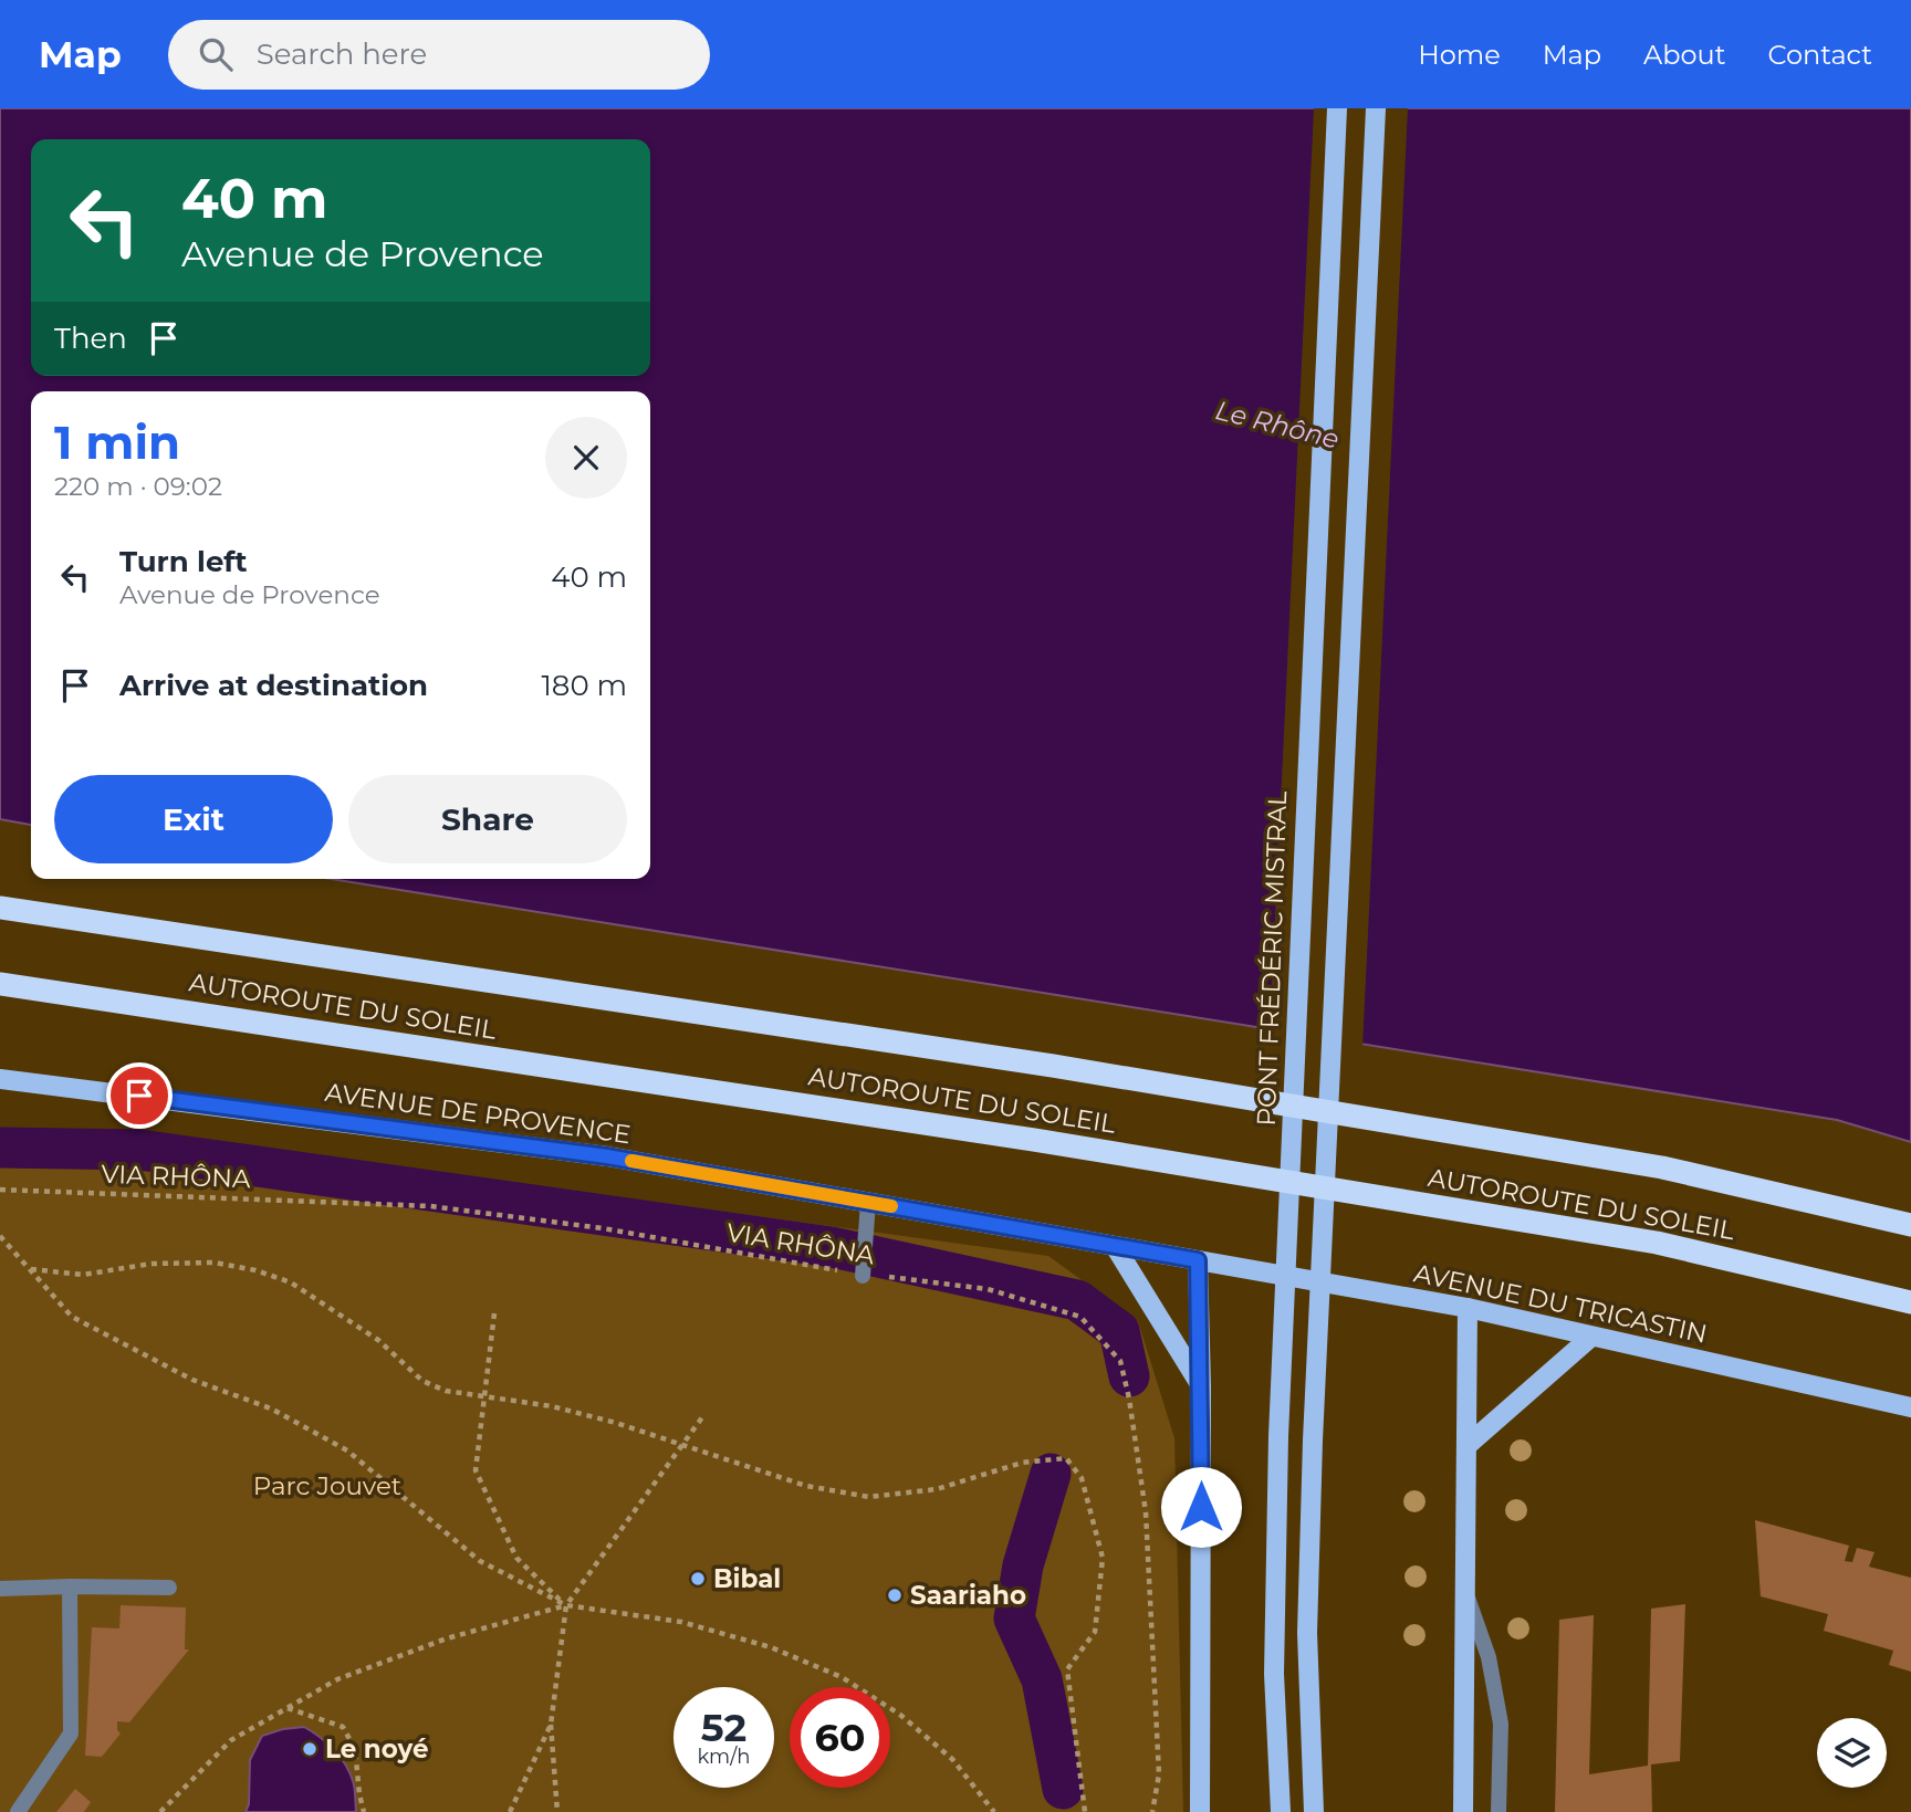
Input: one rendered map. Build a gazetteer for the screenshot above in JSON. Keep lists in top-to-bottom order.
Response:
{
  "streets": {
    "highway": ["AUTOROUTE DU SOLEIL"],
    "main road": ["PONT FRÉDÉRIC MISTRAL", "AVENUE DE PROVENCE", "AVENUE DU TRICASTIN"],
    "path": ["VIA RHÔNA"]
  },
  "crossings": [
    ["AVENUE DE PROVENCE", "AVENUE DU TRICASTIN"]
  ],
  "water": ["Le Rhône"],
  "parks": ["Parc Jouvet"],
  "places": ["Bibal", "Saariaho", "Le noyé"],
  "page": {
    "header": "Map",
    "search": "Search here",
    "nav": [
      "Home",
      "Map",
      "About",
      "Contact"
    ],
    "turn": ["40 m", "Avenue de Provence"],
    "then": "Then",
    "heading": ["1 min", "220 m · 09:02"],
    "list": [
      {
        "name": "Turn left",
        "note": "Avenue de Provence",
        "value": "40 m"
      },
      {
        "name": "Arrive at destination",
        "value": "180 m"
      }
    ],
    "buttons": ["Exit", "Share"],
    "speed": "52 km/h",
    "limit": "60"
  }
}
